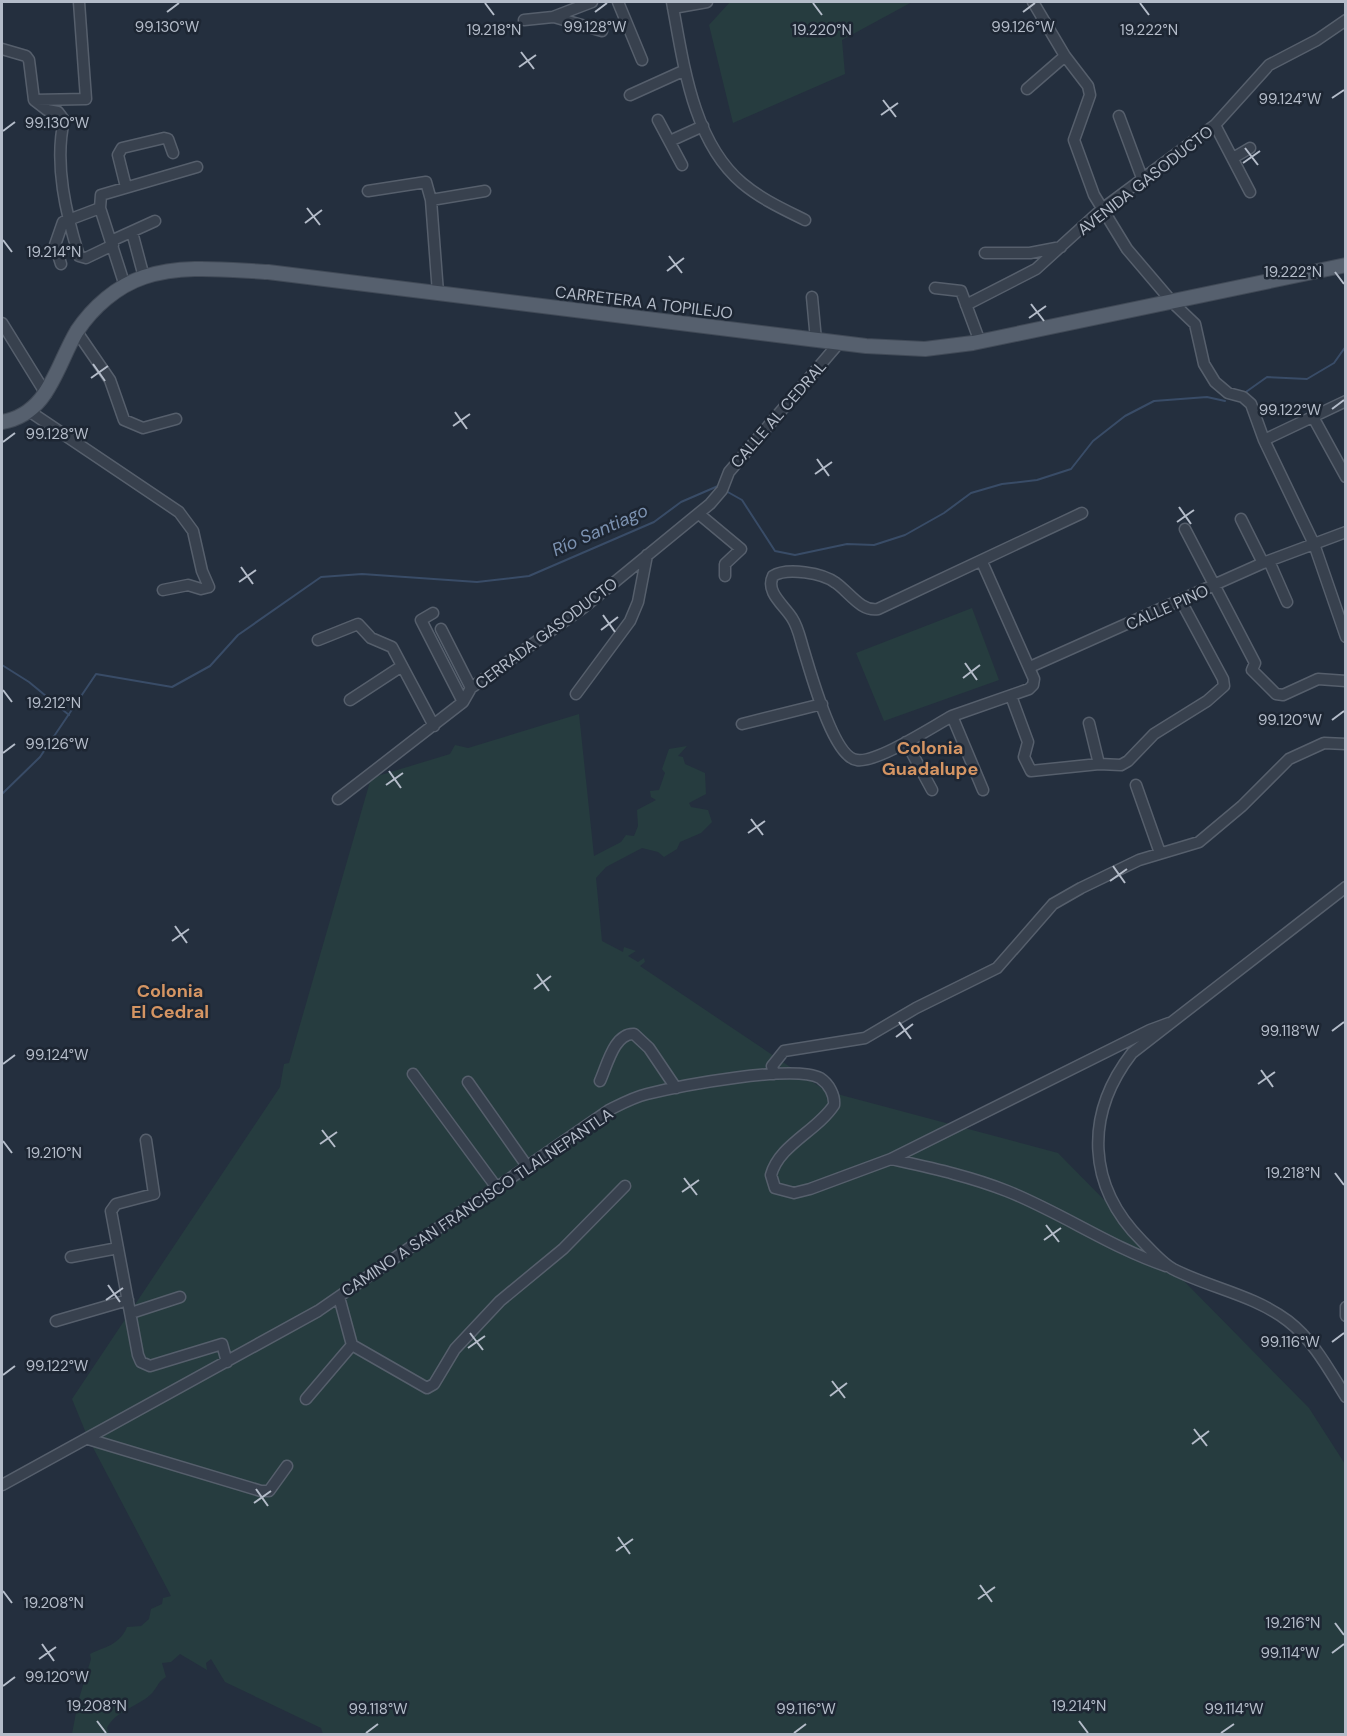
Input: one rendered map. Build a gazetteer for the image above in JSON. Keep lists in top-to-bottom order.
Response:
{
  "streets": {
    "main road": ["CARRETERA A TOPILEJO"],
    "street": [
      "AVENIDA GASODUCTO",
      "CALLE AL CEDRAL",
      "CALLE PINO",
      "CERRADA GASODUCTO",
      "CAMINO A SAN FRANCISCO TLALNEPANTLA"
    ]
  },
  "crossings": [
    ["CARRETERA A TOPILEJO", "CALLE AL CEDRAL"],
    ["CALLE AL CEDRAL", "CERRADA GASODUCTO"]
  ],
  "districts": ["Colonia Guadalupe", "Colonia El Cedral"],
  "water": ["Río Santiago"],
  "coordinates": [
    "99.130°W",
    "99.128°W",
    "99.126°W",
    "19.218°N",
    "19.220°N",
    "19.222°N",
    "99.124°W",
    "19.214°N",
    "99.122°W",
    "19.212°N",
    "99.120°W",
    "99.118°W",
    "19.210°N",
    "99.116°W",
    "19.208°N",
    "19.216°N",
    "99.114°W"
  ]
}
